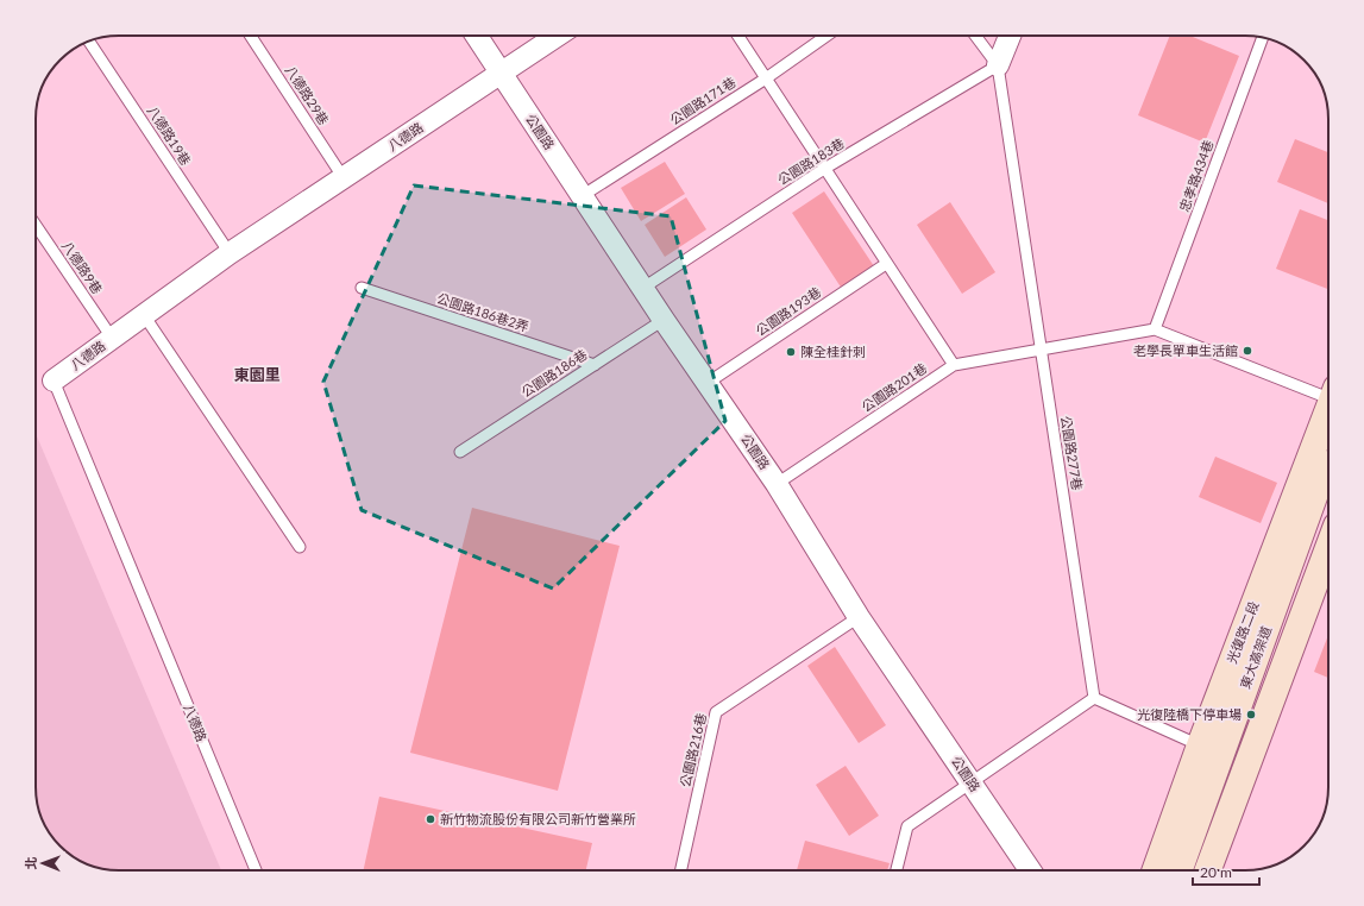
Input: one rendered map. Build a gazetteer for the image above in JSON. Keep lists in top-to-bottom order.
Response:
{
  "streets": {
    "main road": ["光復路二段", "東大高架道"],
    "street": ["公園路", "八德路"],
    "lane": [
      "八德路29巷",
      "公園路171巷",
      "八德路19巷",
      "公園路183巷",
      "忠孝路434巷",
      "八德路9巷",
      "公園路193巷",
      "公園路186巷2弄",
      "公園路186巷",
      "公園路201巷",
      "公園路277巷",
      "公園路216巷"
    ]
  },
  "crossings": [
    ["八德路29巷", "八德路"],
    ["公園路171巷", "公園路"],
    ["公園路", "八德路"],
    ["公園路", "公園路183巷"],
    ["公園路", "公園路193巷"],
    ["公園路", "公園路186巷"],
    ["公園路", "公園路201巷"],
    ["公園路", "公園路216巷"],
    ["八德路19巷", "八德路"],
    ["八德路", "八德路9巷"],
    ["公園路183巷", "公園路277巷"],
    ["忠孝路434巷", "公園路201巷"],
    ["公園路186巷2弄", "公園路186巷"],
    ["公園路201巷", "公園路277巷"]
  ],
  "districts": ["東園里"],
  "places": [
    "老學長單車生活館",
    "陳全桂針刺",
    "光復陸橋下停車場",
    "新竹物流股份有限公司新竹營業所"
  ],
  "scale_bar": "20 m",
  "north": "left"
}
